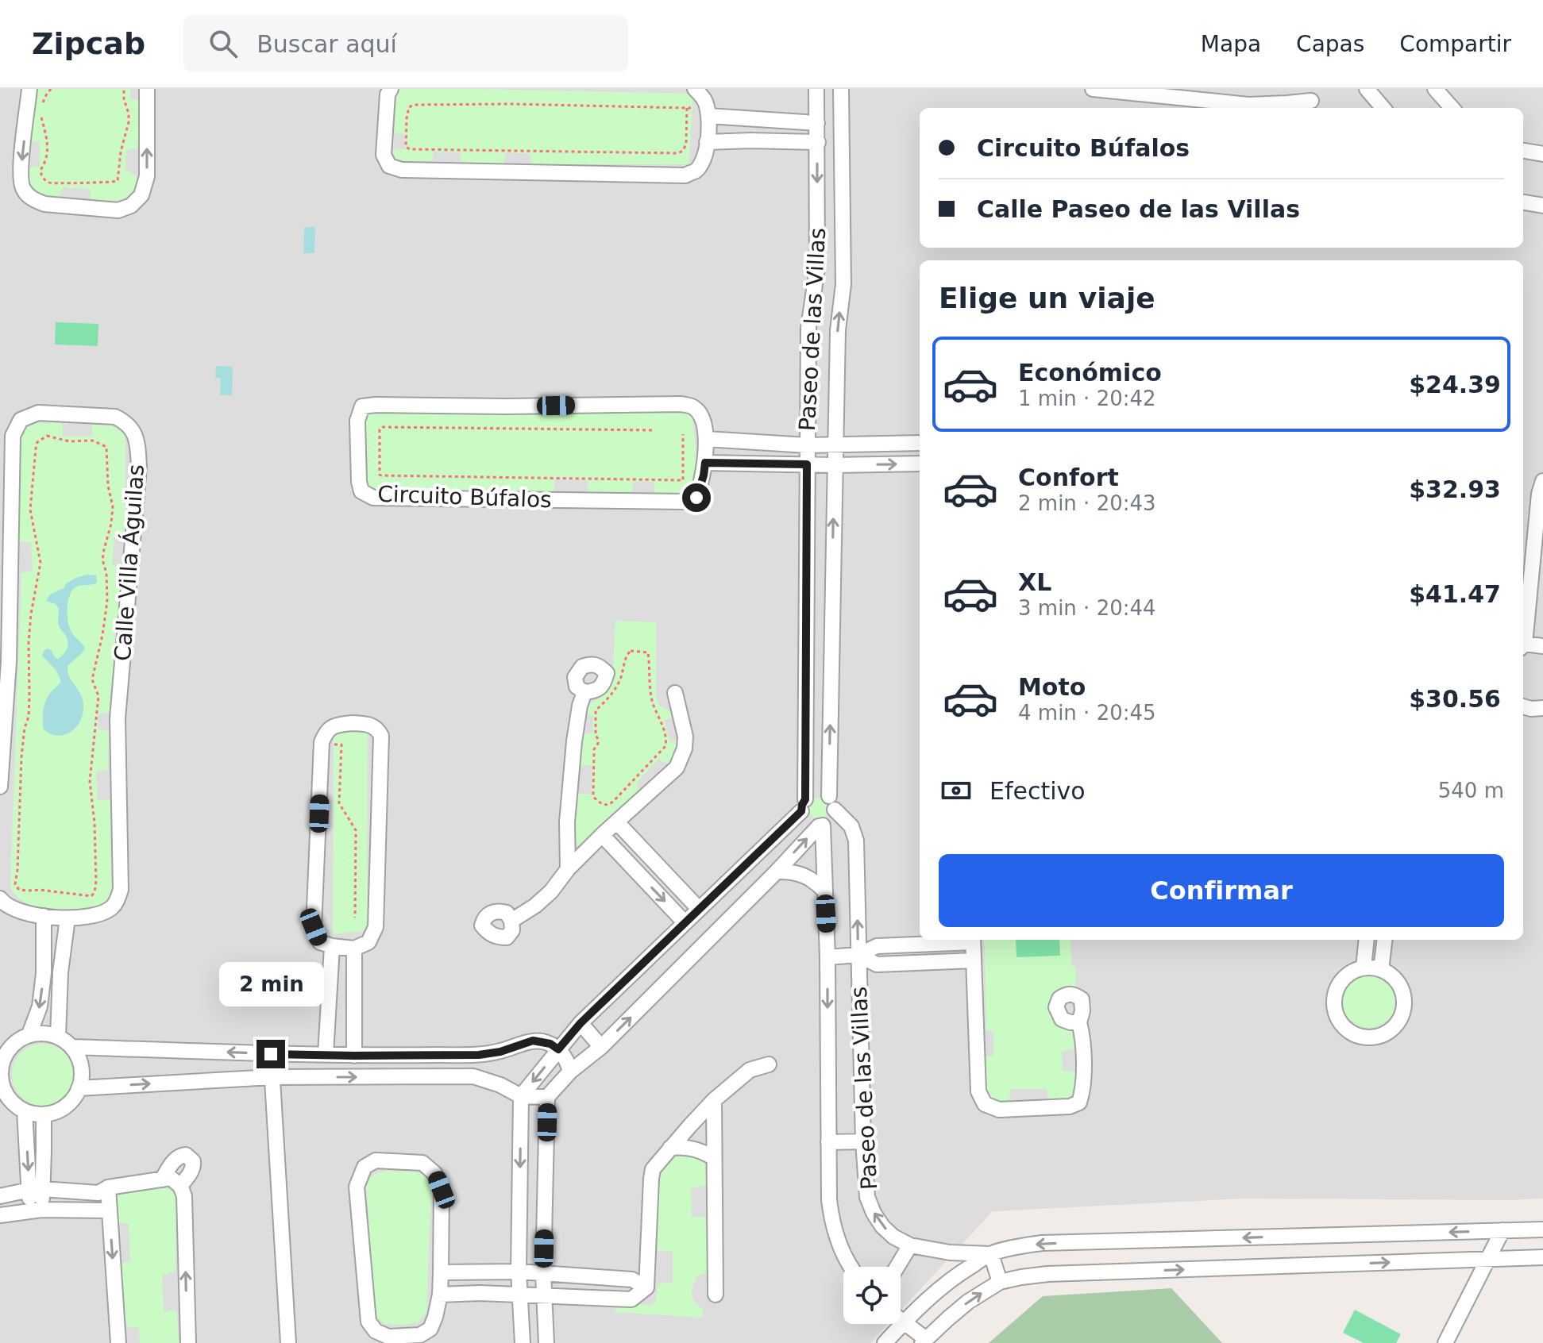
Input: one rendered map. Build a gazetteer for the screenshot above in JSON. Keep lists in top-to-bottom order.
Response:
{
  "streets": {
    "street": ["Paseo de las Villas", "Circuito Búfalos", "Calle Villa Águilas"]
  },
  "page": {
    "header": "Zipcab",
    "search": "Buscar aquí",
    "nav": ["Mapa", "Capas", "Compartir"],
    "banner": ["Circuito Búfalos", "Calle Paseo de las Villas"],
    "heading": "Elige un viaje",
    "list": [
      {
        "name": "Económico",
        "note": "1 min · 20:42",
        "value": "$24.39"
      },
      {
        "name": "Confort",
        "note": "2 min · 20:43",
        "value": "$32.93"
      },
      {
        "name": "XL",
        "note": "3 min · 20:44",
        "value": "$41.47"
      },
      {
        "name": "Moto",
        "note": "4 min · 20:45",
        "value": "$30.56"
      }
    ],
    "pay": ["Efectivo", "540 m"],
    "buttons": "Confirmar",
    "bubble": "2 min"
  }
}
